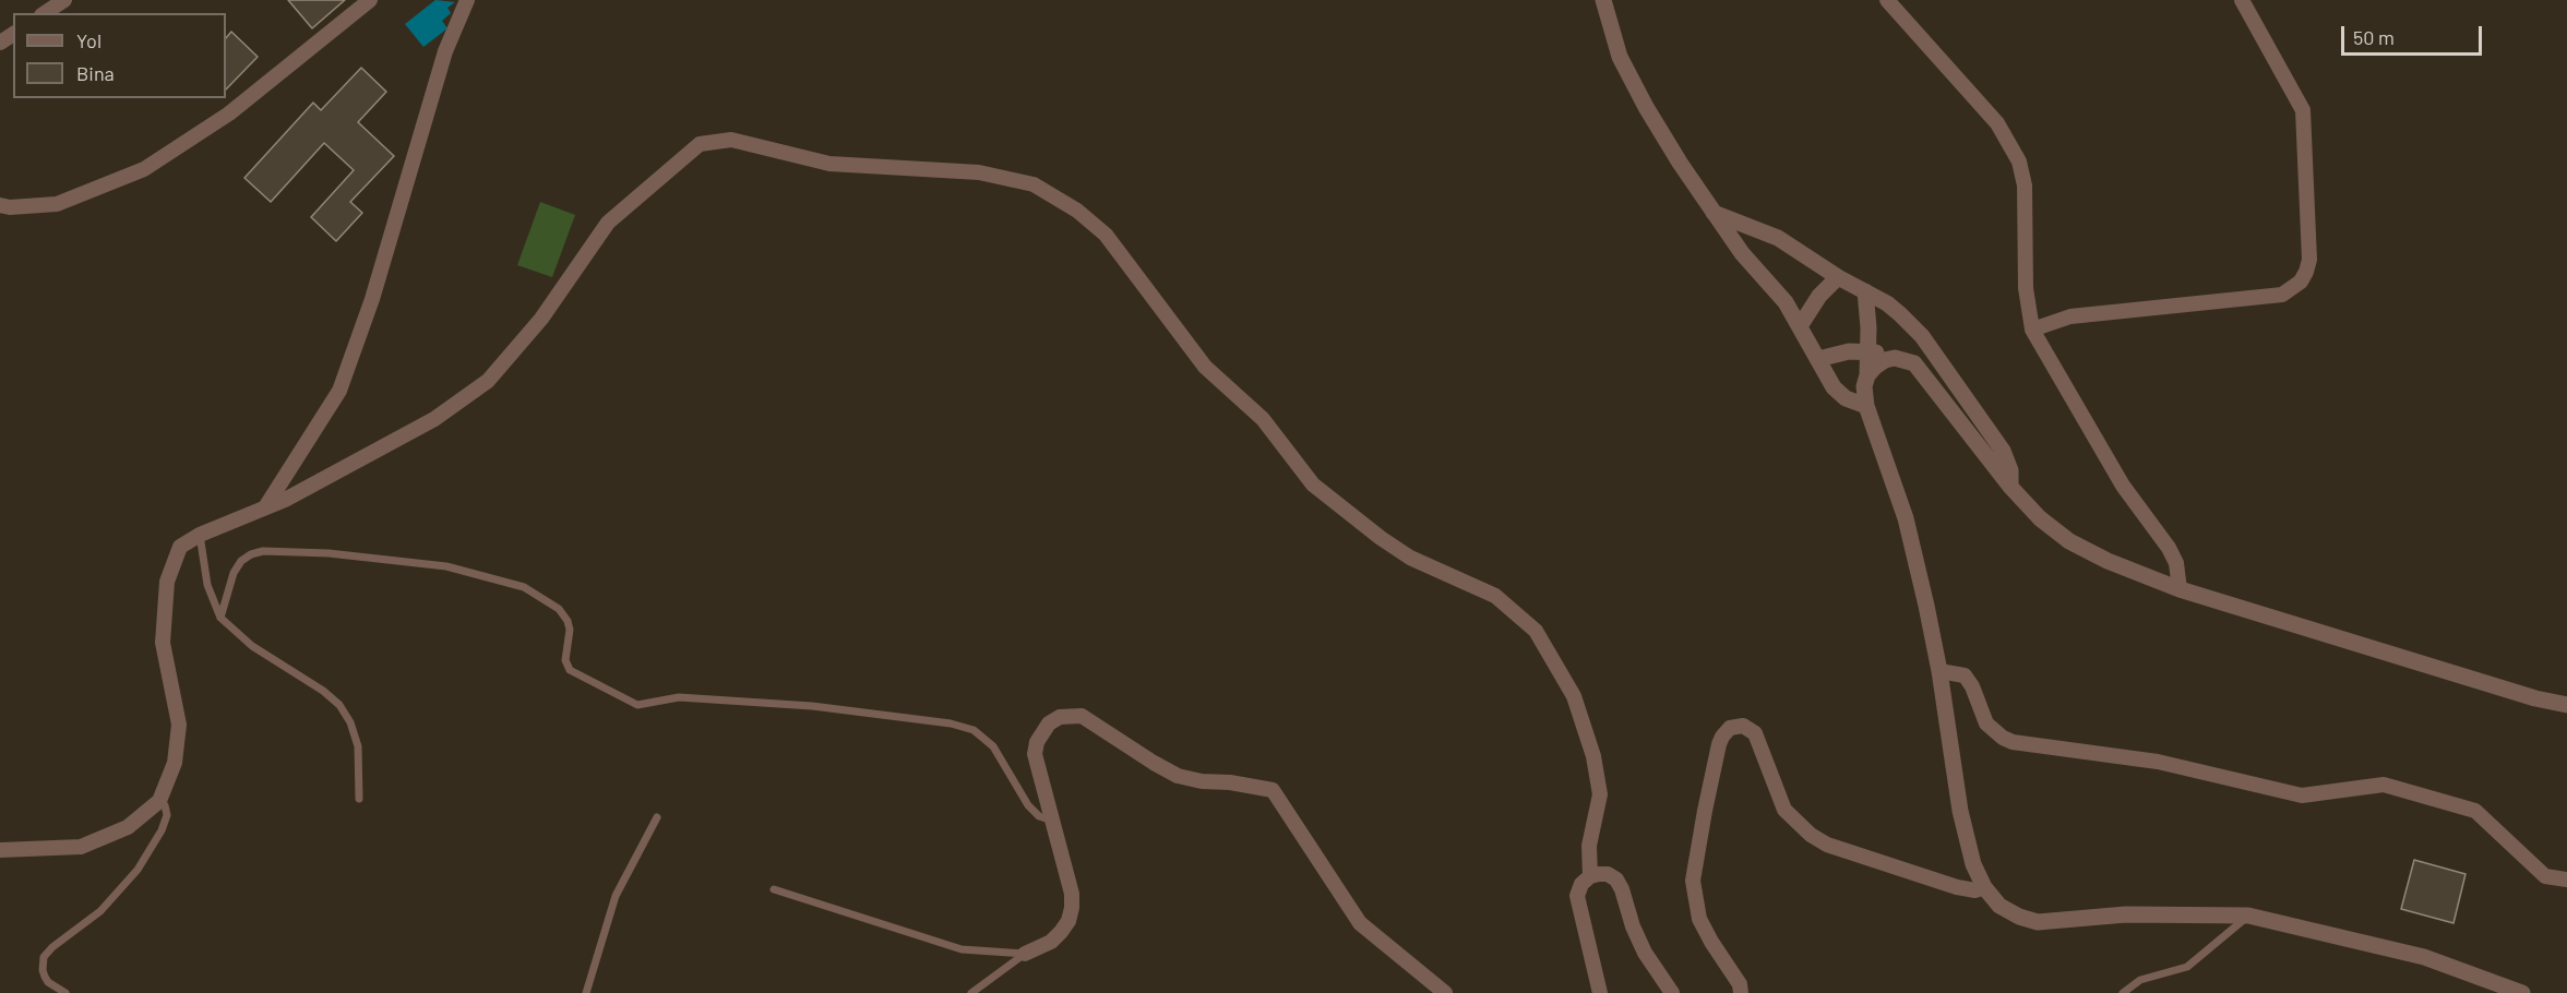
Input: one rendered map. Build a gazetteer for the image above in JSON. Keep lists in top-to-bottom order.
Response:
{
  "legend": ["Yol", "Bina"],
  "scale_bar": "50 m"
}
